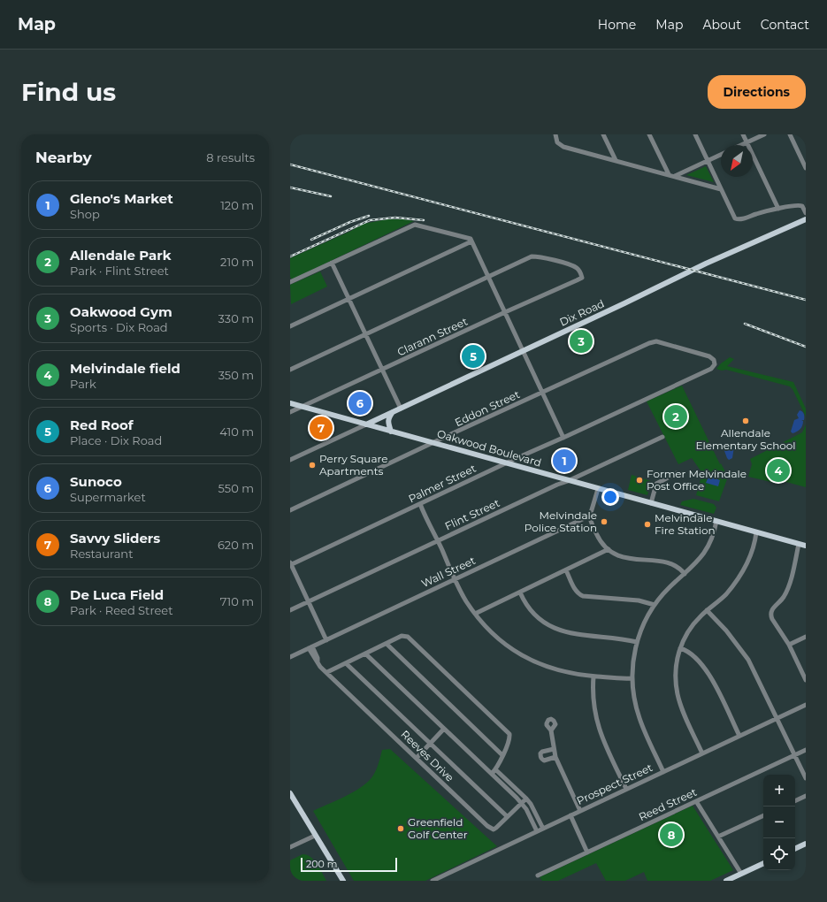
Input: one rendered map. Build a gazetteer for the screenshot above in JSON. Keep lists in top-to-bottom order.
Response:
{
  "streets": {
    "main road": ["Dix Road", "Oakwood Boulevard"],
    "street": [
      "Clarann Street",
      "Eddon Street",
      "Palmer Street",
      "Flint Street",
      "Wall Street",
      "Reeves Drive",
      "Prospect Street",
      "Reed Street"
    ]
  },
  "crossings": [
    ["Dix Road", "Oakwood Boulevard"],
    ["Clarann Street", "Oakwood Boulevard"],
    ["Eddon Street", "Oakwood Boulevard"],
    ["Eddon Street", "Palmer Street"],
    ["Oakwood Boulevard", "Palmer Street"],
    ["Oakwood Boulevard", "Flint Street"],
    ["Wall Street", "Reeves Drive"]
  ],
  "places": [
    "Allendale Elementary School",
    "Perry Square Apartments",
    "Former Melvindale Post Office",
    "Melvindale Police Station",
    "Melvindale Fire Station",
    "Greenfield Golf Center"
  ],
  "scale_bar": "200 m",
  "north": "bottom left",
  "page": {
    "header": "Map",
    "nav": [
      "Home",
      "Map",
      "About",
      "Contact"
    ],
    "buttons": "Directions",
    "title": "Find us",
    "heading": ["Nearby", "8 results"],
    "list": [
      {
        "mark": "1",
        "name": "Gleno's Market",
        "note": "Shop",
        "value": "120 m"
      },
      {
        "mark": "2",
        "name": "Allendale Park",
        "note": "Park · Flint Street",
        "value": "210 m"
      },
      {
        "mark": "3",
        "name": "Oakwood Gym",
        "note": "Sports · Dix Road",
        "value": "330 m"
      },
      {
        "mark": "4",
        "name": "Melvindale field",
        "note": "Park",
        "value": "350 m"
      },
      {
        "mark": "5",
        "name": "Red Roof",
        "note": "Place · Dix Road",
        "value": "410 m"
      },
      {
        "mark": "6",
        "name": "Sunoco",
        "note": "Supermarket",
        "value": "550 m"
      },
      {
        "mark": "7",
        "name": "Savvy Sliders",
        "note": "Restaurant",
        "value": "620 m"
      },
      {
        "mark": "8",
        "name": "De Luca Field",
        "note": "Park · Reed Street",
        "value": "710 m"
      }
    ],
    "pins": [
      "3",
      "5",
      "6",
      "2",
      "7",
      "1",
      "4",
      "8"
    ],
    "map_buttons": ["+", "−"],
    "scale": "200 m"
  }
}
